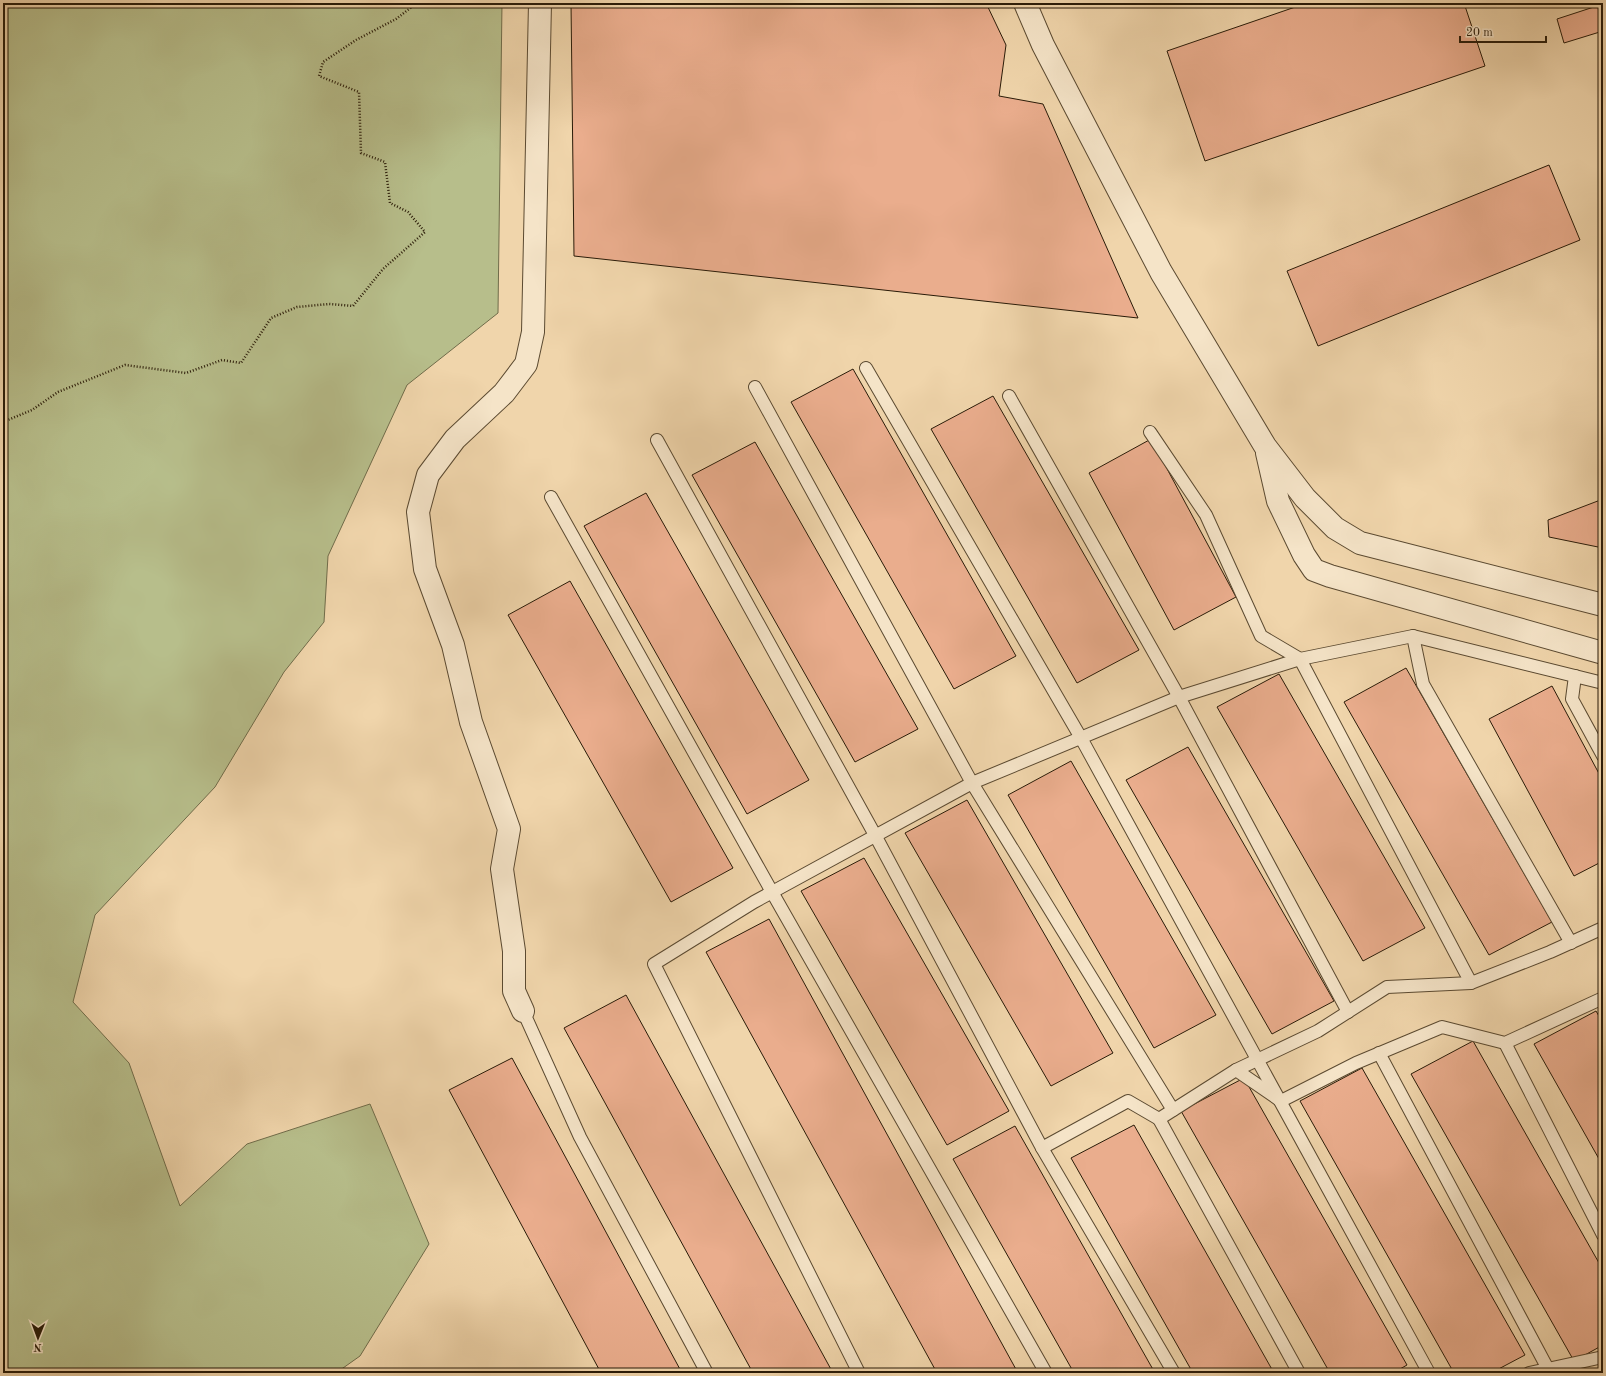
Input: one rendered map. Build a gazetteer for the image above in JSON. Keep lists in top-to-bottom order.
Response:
{
  "scale_bar": "20 m",
  "north": "bottom"
}
